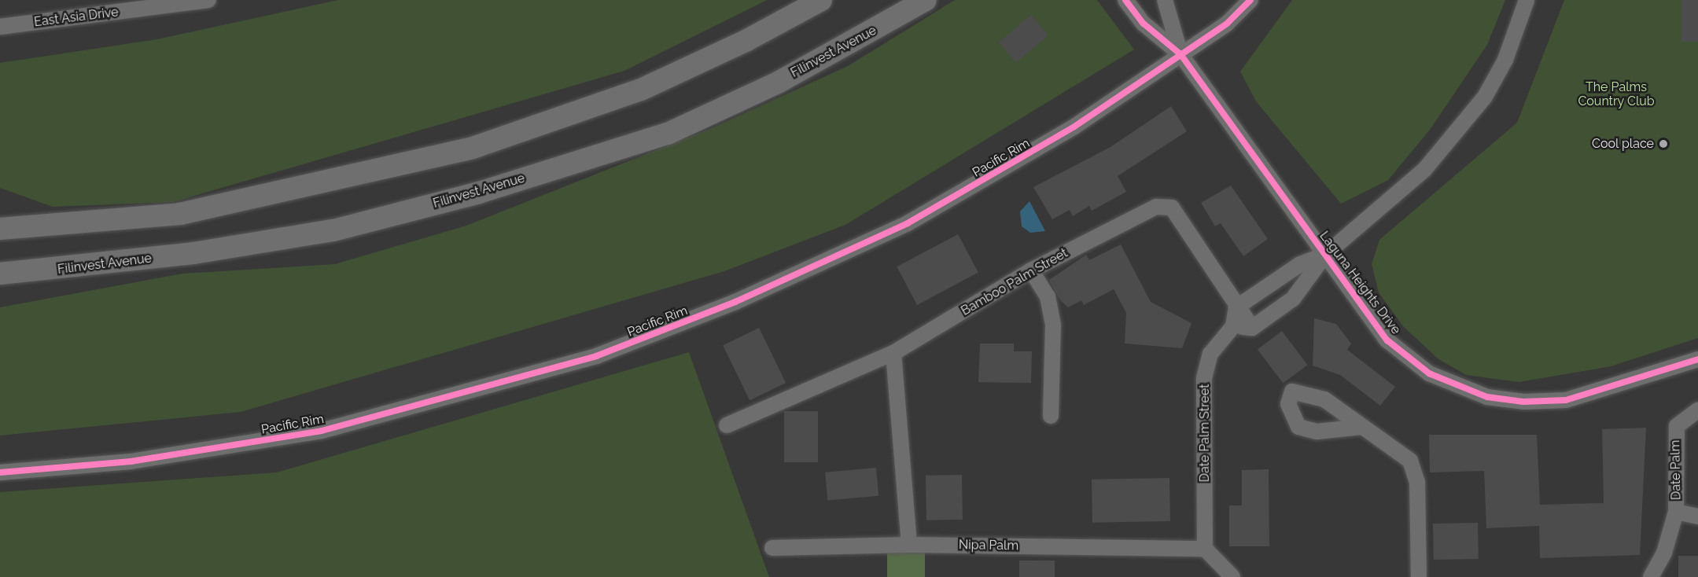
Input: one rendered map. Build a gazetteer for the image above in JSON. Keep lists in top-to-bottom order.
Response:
{
  "streets": {
    "main road": ["Filinvest Avenue"],
    "street": [
      "East Asia Drive",
      "Pacific Rim",
      "Bamboo Palm Street",
      "Laguna Heights Drive",
      "Date Palm Street",
      "Date Palm",
      "Nipa Palm"
    ]
  },
  "crossings": [
    ["Pacific Rim", "Laguna Heights Drive"],
    ["Bamboo Palm Street", "Date Palm Street"],
    ["Date Palm Street", "Nipa Palm"]
  ],
  "parks": ["The Palms Country Club"],
  "places": ["Cool place"]
}
